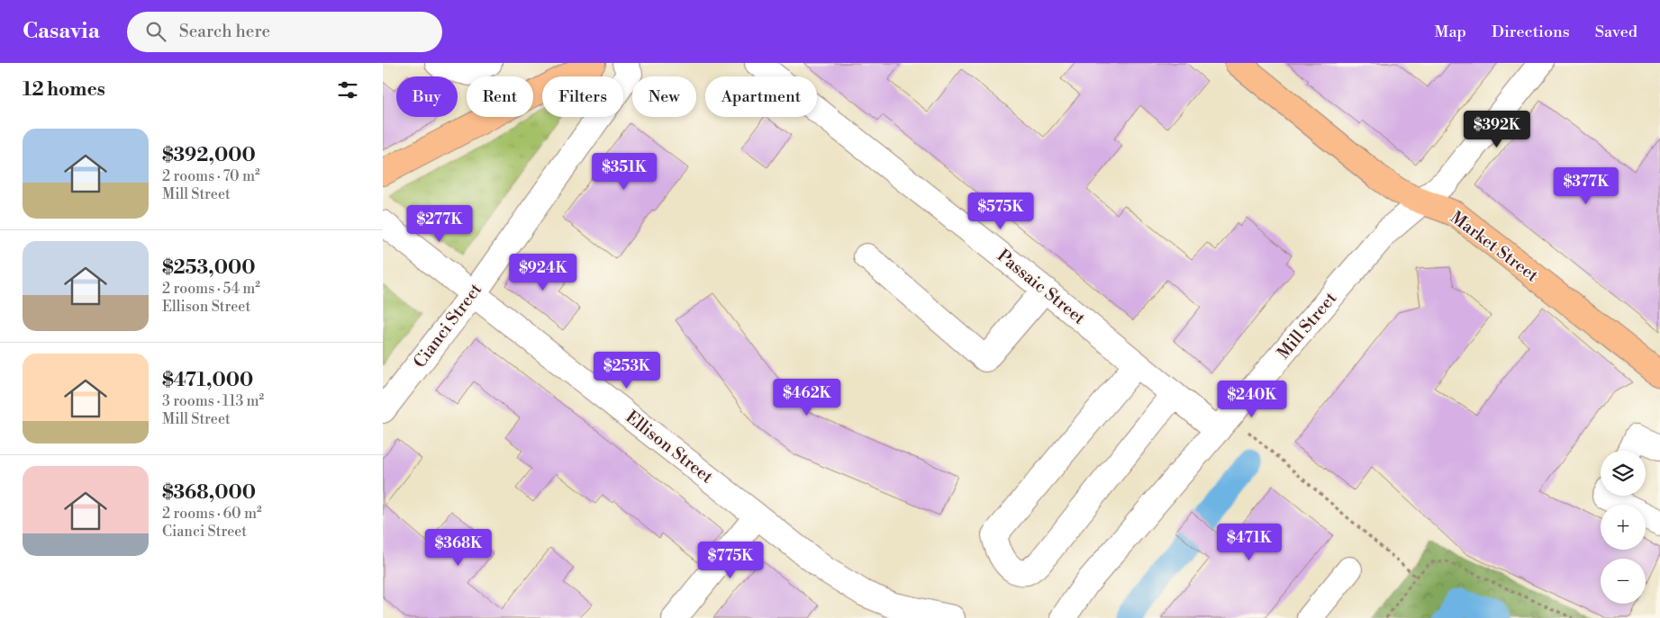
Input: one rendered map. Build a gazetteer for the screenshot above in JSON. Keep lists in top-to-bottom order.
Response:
{
  "streets": {
    "main road": ["Market Street"],
    "street": [
      "Passaic Street",
      "Cianci Street",
      "Mill Street",
      "Ellison Street"
    ]
  },
  "crossings": [
    ["Market Street", "Mill Street"],
    ["Passaic Street", "Mill Street"],
    ["Cianci Street", "Ellison Street"]
  ],
  "page": {
    "header": "Casavia",
    "search": "Search here",
    "nav": ["Map", "Directions", "Saved"],
    "heading": "12 homes",
    "chip": [
      "Buy",
      "Rent",
      "Filters",
      "New",
      "Apartment"
    ],
    "price": [
      "$392K",
      "$351K",
      "$377K",
      "$575K",
      "$277K",
      "$924K",
      "$253K",
      "$462K",
      "$240K",
      "$471K",
      "$368K",
      "$775K"
    ],
    "list": [
      {
        "name": "$392,000",
        "note": "2 rooms · 70 m² · Mill Street"
      },
      {
        "name": "$253,000",
        "note": "2 rooms · 54 m² · Ellison Street"
      },
      {
        "name": "$471,000",
        "note": "3 rooms · 113 m² · Mill Street"
      },
      {
        "name": "$368,000",
        "note": "2 rooms · 60 m² · Cianci Street"
      }
    ],
    "map_buttons": ["+", "−"]
  }
}
